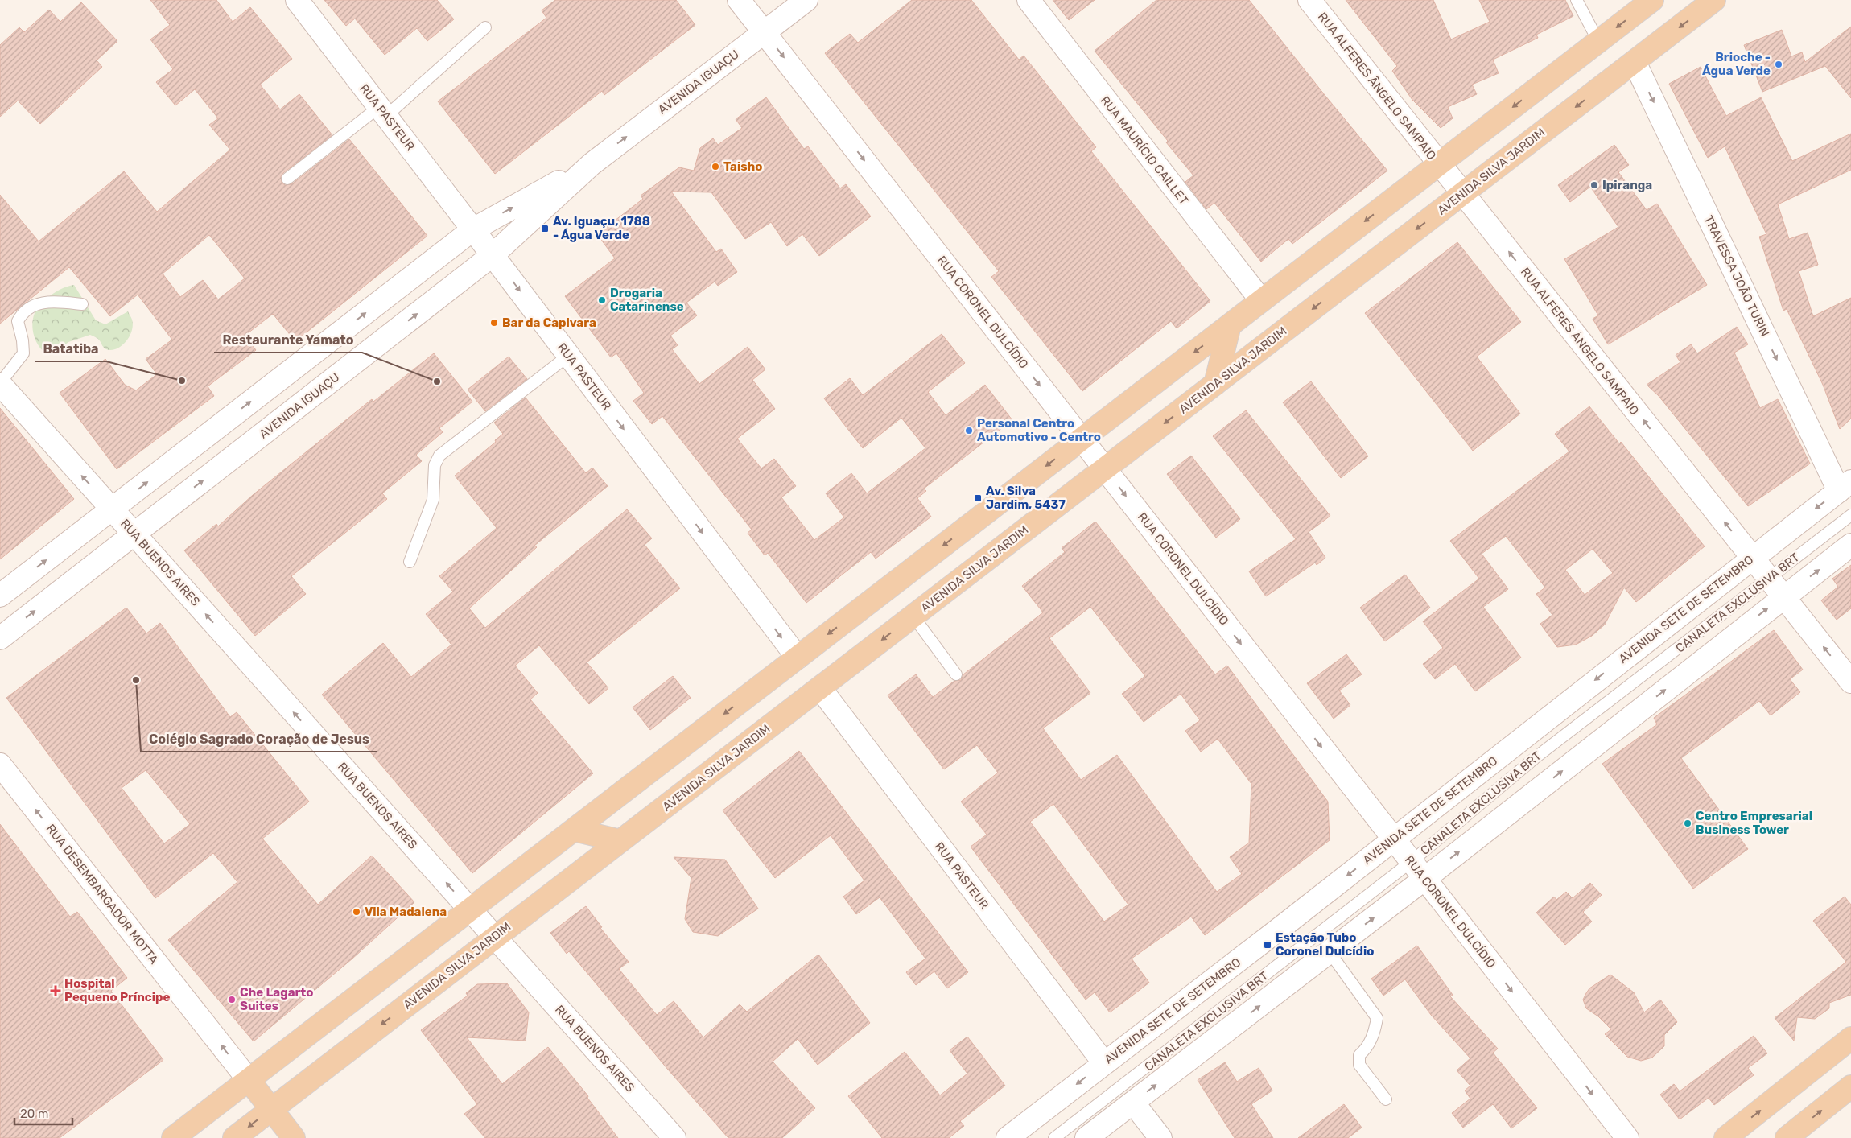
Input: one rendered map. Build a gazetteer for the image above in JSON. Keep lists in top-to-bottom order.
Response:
{
  "streets": {
    "main road": [
      "AVENIDA IGUAÇU",
      "RUA ALFERES ÂNGELO SAMPAIO",
      "RUA PASTEUR",
      "RUA MAURÍCIO CAILLET",
      "AVENIDA SILVA JARDIM",
      "TRAVESSA JOÃO TURIN",
      "RUA CORONEL DULCÍDIO",
      "RUA BUENOS AIRES",
      "AVENIDA SETE DE SETEMBRO",
      "RUA DESEMBARGADOR MOTTA"
    ],
    "lane": ["CANALETA EXCLUSIVA BRT"]
  },
  "crossings": [
    ["AVENIDA IGUAÇU", "RUA PASTEUR"],
    ["AVENIDA IGUAÇU", "RUA CORONEL DULCÍDIO"],
    ["AVENIDA IGUAÇU", "RUA BUENOS AIRES"],
    ["RUA ALFERES ÂNGELO SAMPAIO", "AVENIDA SILVA JARDIM"],
    ["RUA ALFERES ÂNGELO SAMPAIO", "CANALETA EXCLUSIVA BRT"],
    ["RUA ALFERES ÂNGELO SAMPAIO", "AVENIDA SETE DE SETEMBRO"],
    ["RUA PASTEUR", "AVENIDA SILVA JARDIM"],
    ["RUA PASTEUR", "AVENIDA SETE DE SETEMBRO"],
    ["AVENIDA SILVA JARDIM", "TRAVESSA JOÃO TURIN"],
    ["AVENIDA SILVA JARDIM", "RUA CORONEL DULCÍDIO"],
    ["AVENIDA SILVA JARDIM", "RUA BUENOS AIRES"],
    ["AVENIDA SILVA JARDIM", "RUA DESEMBARGADOR MOTTA"],
    ["TRAVESSA JOÃO TURIN", "AVENIDA SETE DE SETEMBRO"],
    ["RUA CORONEL DULCÍDIO", "CANALETA EXCLUSIVA BRT"],
    ["RUA CORONEL DULCÍDIO", "AVENIDA SETE DE SETEMBRO"]
  ],
  "one_way": [
    "AVENIDA IGUAÇU",
    "RUA ALFERES ÂNGELO SAMPAIO",
    "RUA PASTEUR",
    "TRAVESSA JOÃO TURIN",
    "RUA CORONEL DULCÍDIO",
    "RUA BUENOS AIRES",
    "RUA DESEMBARGADOR MOTTA"
  ],
  "places": {
    "other": [
      "Brioche - Água Verde",
      "Taisho",
      "Ipiranga",
      "Drogaria Catarinense",
      "Bar da Capivara",
      "Batatiba",
      "Restaurante Yamato",
      "Personal Centro Automotivo - Centro",
      "Colégio Sagrado Coração de Jesus",
      "Centro Empresarial Business Tower",
      "Vila Madalena",
      "Che Lagarto Suites"
    ],
    "transit": ["Av. Iguaçu, 1788 - Água Verde", "Av. Silva Jardim, 5437", "Estação Tubo Coronel Dulcídio"],
    "health": ["Hospital Pequeno Príncipe"]
  },
  "scale_bar": "20 m"
}
